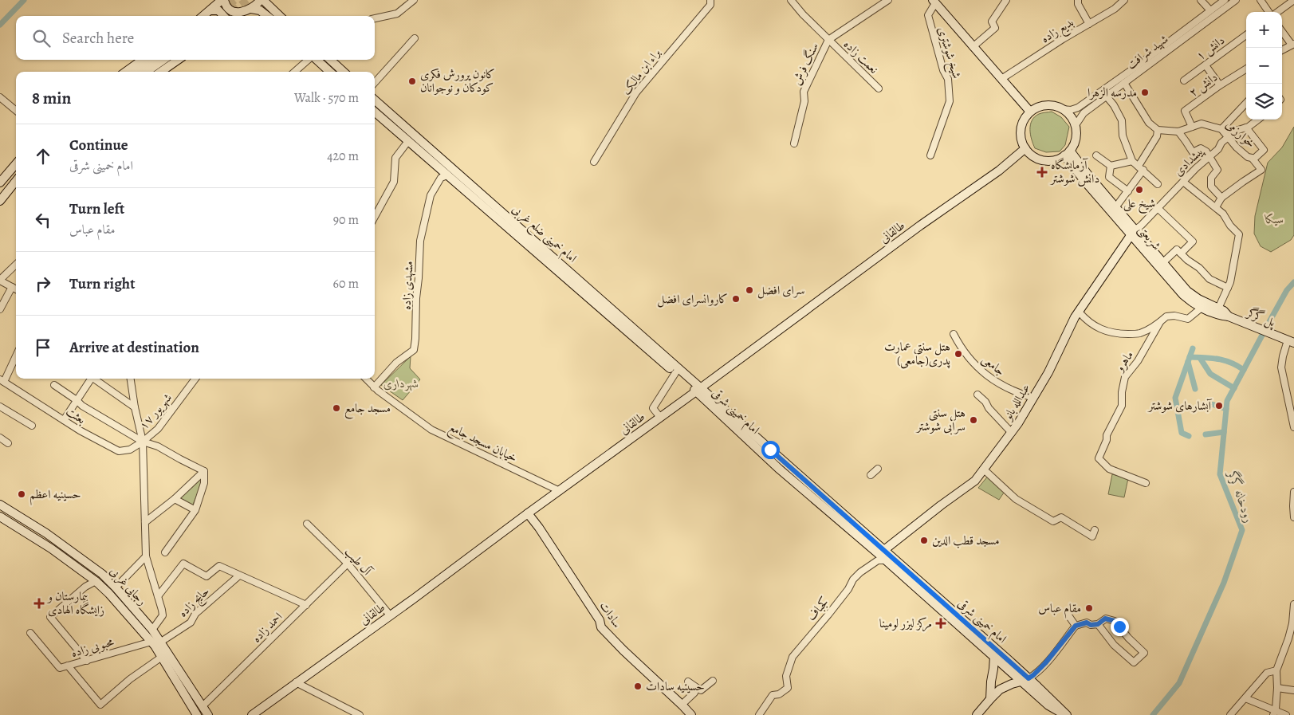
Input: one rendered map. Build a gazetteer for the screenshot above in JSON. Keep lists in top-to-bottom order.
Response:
{
  "streets": {
    "main road": [
      "طالقانی",
      "امام خمینی ضلع غربی",
      "شریعتی",
      "پل گرگر",
      "عبدالله بانو",
      "امام خمینی شرقی",
      "رجایی غربی",
      "سادات"
    ],
    "street": [
      "بدیع زاده",
      "دانش ۱",
      "شهید شرافت",
      "شیخ شوشتری",
      "نعمت زاده",
      "سنگ فرش",
      "براء ابن مالک",
      "دانش ۲",
      "خوارزمی",
      "پیشدادی",
      "مشهدی زاده",
      "ماهرو",
      "جامعی",
      "۱۷ شهریور",
      "بعثت",
      "خیابان مسجد جامع",
      "آل طیب",
      "حایج زاده",
      "کجباف",
      "احمد زاده",
      "محبوبی زاده"
    ]
  },
  "crossings": [
    ["شهید شرافت", "طالقانی"],
    ["شهید شرافت", "شریعتی"],
    ["نعمت زاده", "سنگ فرش"],
    ["دانش ۲", "خوارزمی"],
    ["خوارزمی", "پیشدادی"],
    ["پیشدادی", "شریعتی"],
    ["پیشدادی", "عبدالله بانو"],
    ["طالقانی", "امام خمینی ضلع غربی"],
    ["طالقانی", "شریعتی"],
    ["طالقانی", "امام خمینی شرقی"],
    ["طالقانی", "خیابان مسجد جامع"],
    ["طالقانی", "آل طیب"],
    ["طالقانی", "سادات"],
    ["امام خمینی ضلع غربی", "مشهدی زاده"],
    ["امام خمینی ضلع غربی", "امام خمینی شرقی"],
    ["شریعتی", "پل گرگر"],
    ["شریعتی", "عبدالله بانو"],
    ["مشهدی زاده", "خیابان مسجد جامع"],
    ["جامعی", "عبدالله بانو"],
    ["عبدالله بانو", "امام خمینی شرقی"],
    ["۱۷ شهریور", "بعثت"],
    ["امام خمینی شرقی", "کجباف"],
    ["آل طیب", "احمد زاده"],
    ["رجایی غربی", "حایج زاده"],
    ["رجایی غربی", "احمد زاده"],
    ["رجایی غربی", "محبوبی زاده"]
  ],
  "water": ["رودخانه گرگر"],
  "parks": ["سیکا", "شهرداری"],
  "places": {
    "other": [
      "کانون پرورش فکری کودکان و نوجوانان",
      "مدرسه الزهرا",
      "شیخ علی",
      "سرای افضل",
      "کاروانسرای افضل",
      "هتل سنتی عمارت پدری(جامعی)",
      "آبشارهای شوشتر",
      "مسجد جامع",
      "هتل سنتی سرابی شوشتر",
      "حسینیه اعظم",
      "مسجد قطب الدین",
      "مقام عباس",
      "حسینیه سادات"
    ],
    "health": ["آزمایشگاه دانش شوشتر", "بیمارستان و زایشگاه الهادی", "مرکز لیزر لومینا"]
  },
  "page": {
    "map_buttons": ["+", "−"],
    "search": "Search here",
    "heading": ["8 min", "Walk · 570 m"],
    "list": [
      ["Continue", "امام خمینی شرقی", "420 m"],
      ["Turn left", "مقام عباس", "90 m"],
      ["Turn right", "60 m"],
      "Arrive at destination"
    ]
  }
}
